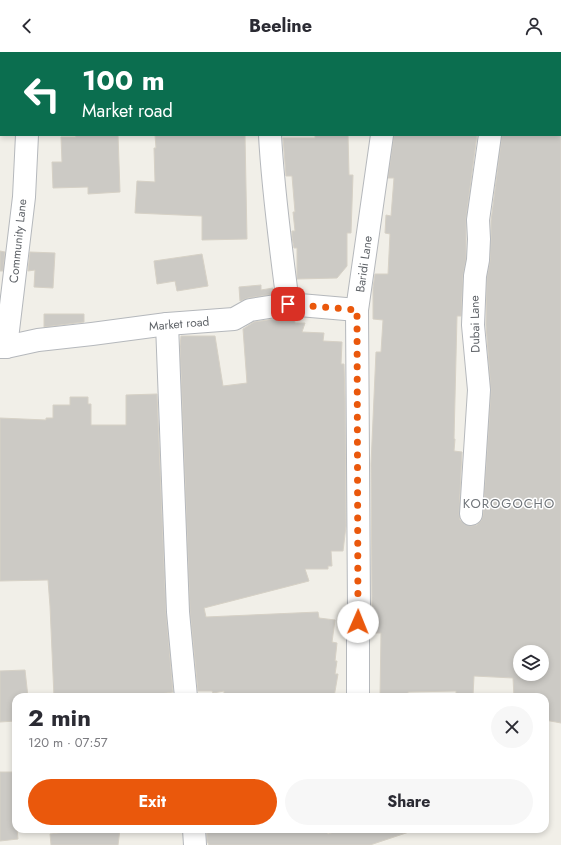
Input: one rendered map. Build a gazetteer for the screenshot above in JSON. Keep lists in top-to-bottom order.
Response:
{
  "streets": {
    "street": [
      "Community Lane",
      "Baridi Lane",
      "Market road",
      "Dubai Lane"
    ]
  },
  "crossings": [
    ["Community Lane", "Market road"],
    ["Baridi Lane", "Market road"]
  ],
  "districts": ["KOROGOCHO"],
  "page": {
    "header": "Beeline",
    "turn": ["100 m", "Market road"],
    "heading": ["2 min", "120 m · 07:57"],
    "buttons": ["Exit", "Share"]
  }
}
